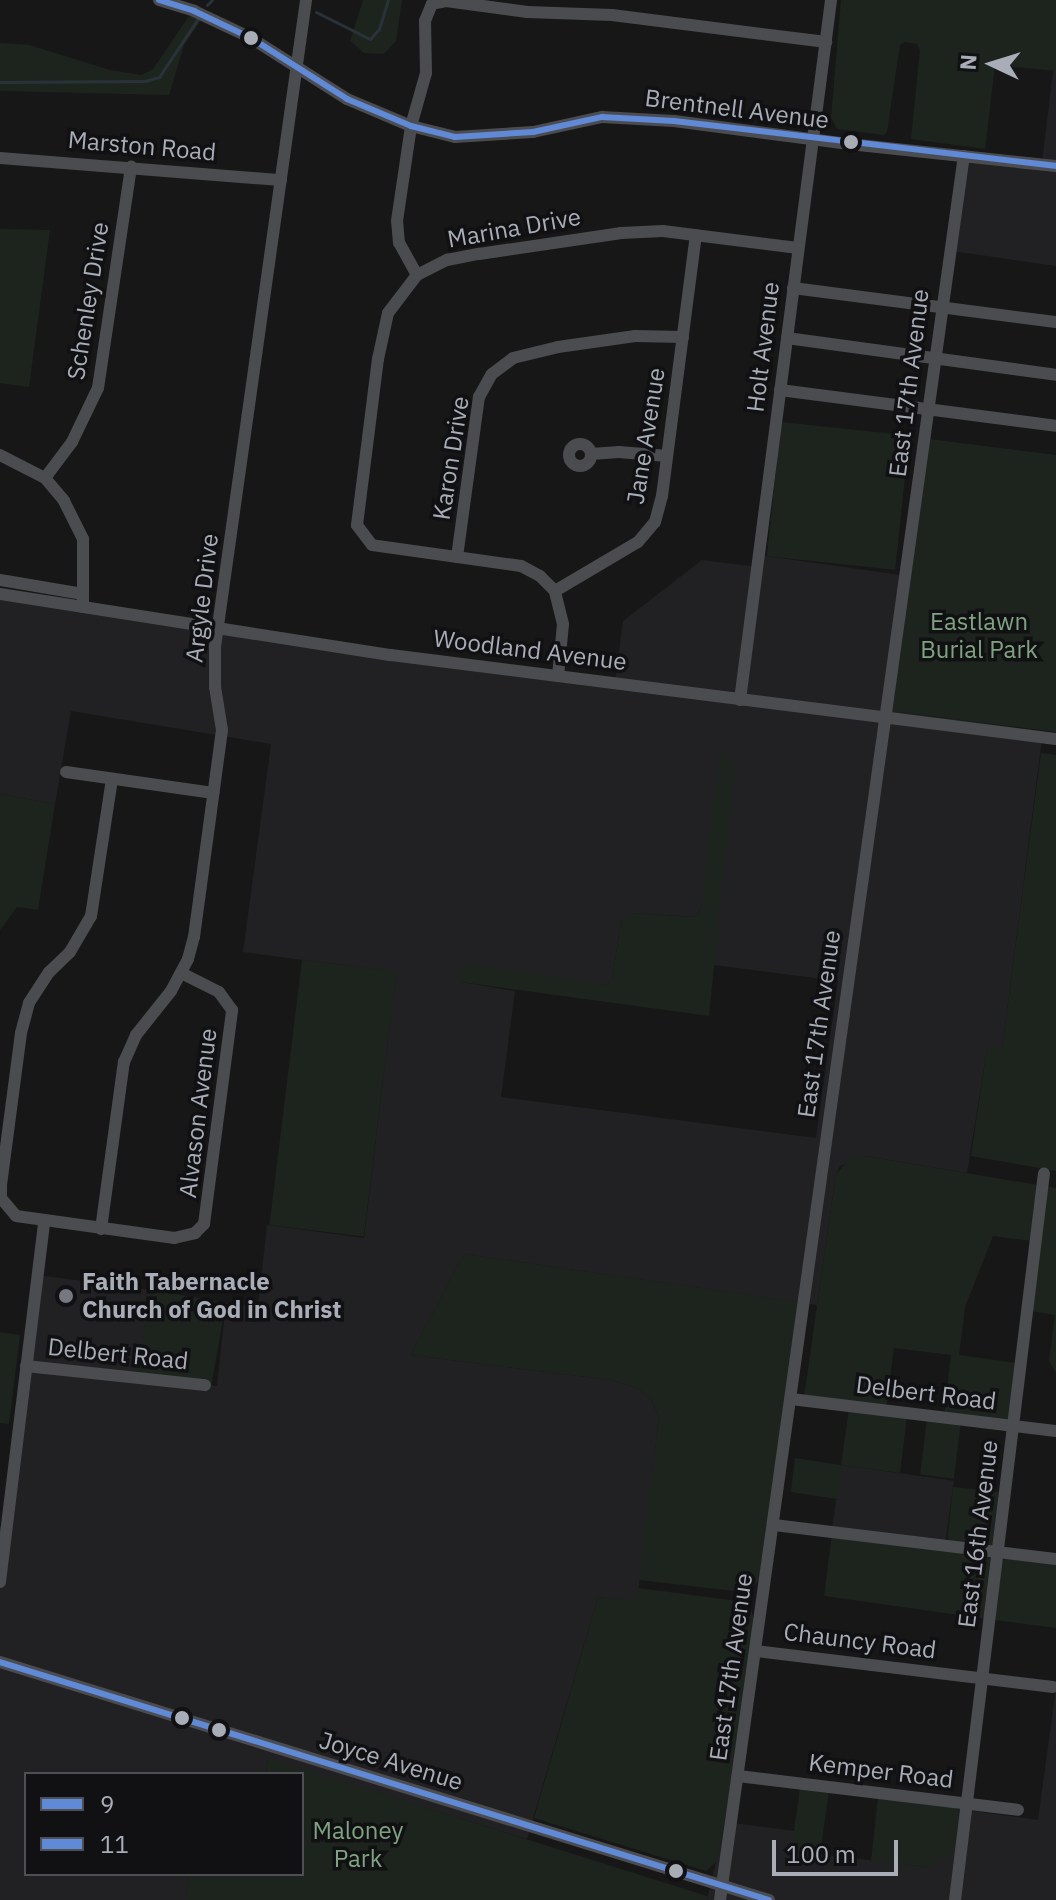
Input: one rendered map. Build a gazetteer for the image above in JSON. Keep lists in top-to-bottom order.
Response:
{
  "streets": {
    "street": [
      "Brentnell Avenue",
      "Marston Road",
      "Marina Drive",
      "Schenley Drive",
      "Holt Avenue",
      "East 17th Avenue",
      "Jane Avenue",
      "Karon Drive",
      "Argyle Drive",
      "Woodland Avenue",
      "Alvason Avenue",
      "Delbert Road",
      "East 16th Avenue",
      "Chauncy Road",
      "Joyce Avenue",
      "Kemper Road"
    ]
  },
  "crossings": [
    ["Brentnell Avenue", "Holt Avenue"],
    ["Brentnell Avenue", "East 17th Avenue"],
    ["Brentnell Avenue", "Argyle Drive"],
    ["Marston Road", "Schenley Drive"],
    ["Marston Road", "Argyle Drive"],
    ["Marina Drive", "Holt Avenue"],
    ["Marina Drive", "Jane Avenue"],
    ["Marina Drive", "Karon Drive"],
    ["Holt Avenue", "Woodland Avenue"],
    ["East 17th Avenue", "Woodland Avenue"],
    ["East 17th Avenue", "Delbert Road"],
    ["East 17th Avenue", "Chauncy Road"],
    ["East 17th Avenue", "Joyce Avenue"],
    ["East 17th Avenue", "Kemper Road"],
    ["Jane Avenue", "Karon Drive"],
    ["Argyle Drive", "Woodland Avenue"],
    ["Argyle Drive", "Alvason Avenue"],
    ["Delbert Road", "East 16th Avenue"],
    ["East 16th Avenue", "Chauncy Road"],
    ["East 16th Avenue", "Kemper Road"]
  ],
  "parks": ["Eastlawn Burial Park", "Maloney Park"],
  "places": ["Faith Tabernacle Church of God in Christ"],
  "lines": ["transit line 9", "transit line 11"],
  "legend": ["9", "11"],
  "scale_bar": "100 m",
  "north": "left"
}
